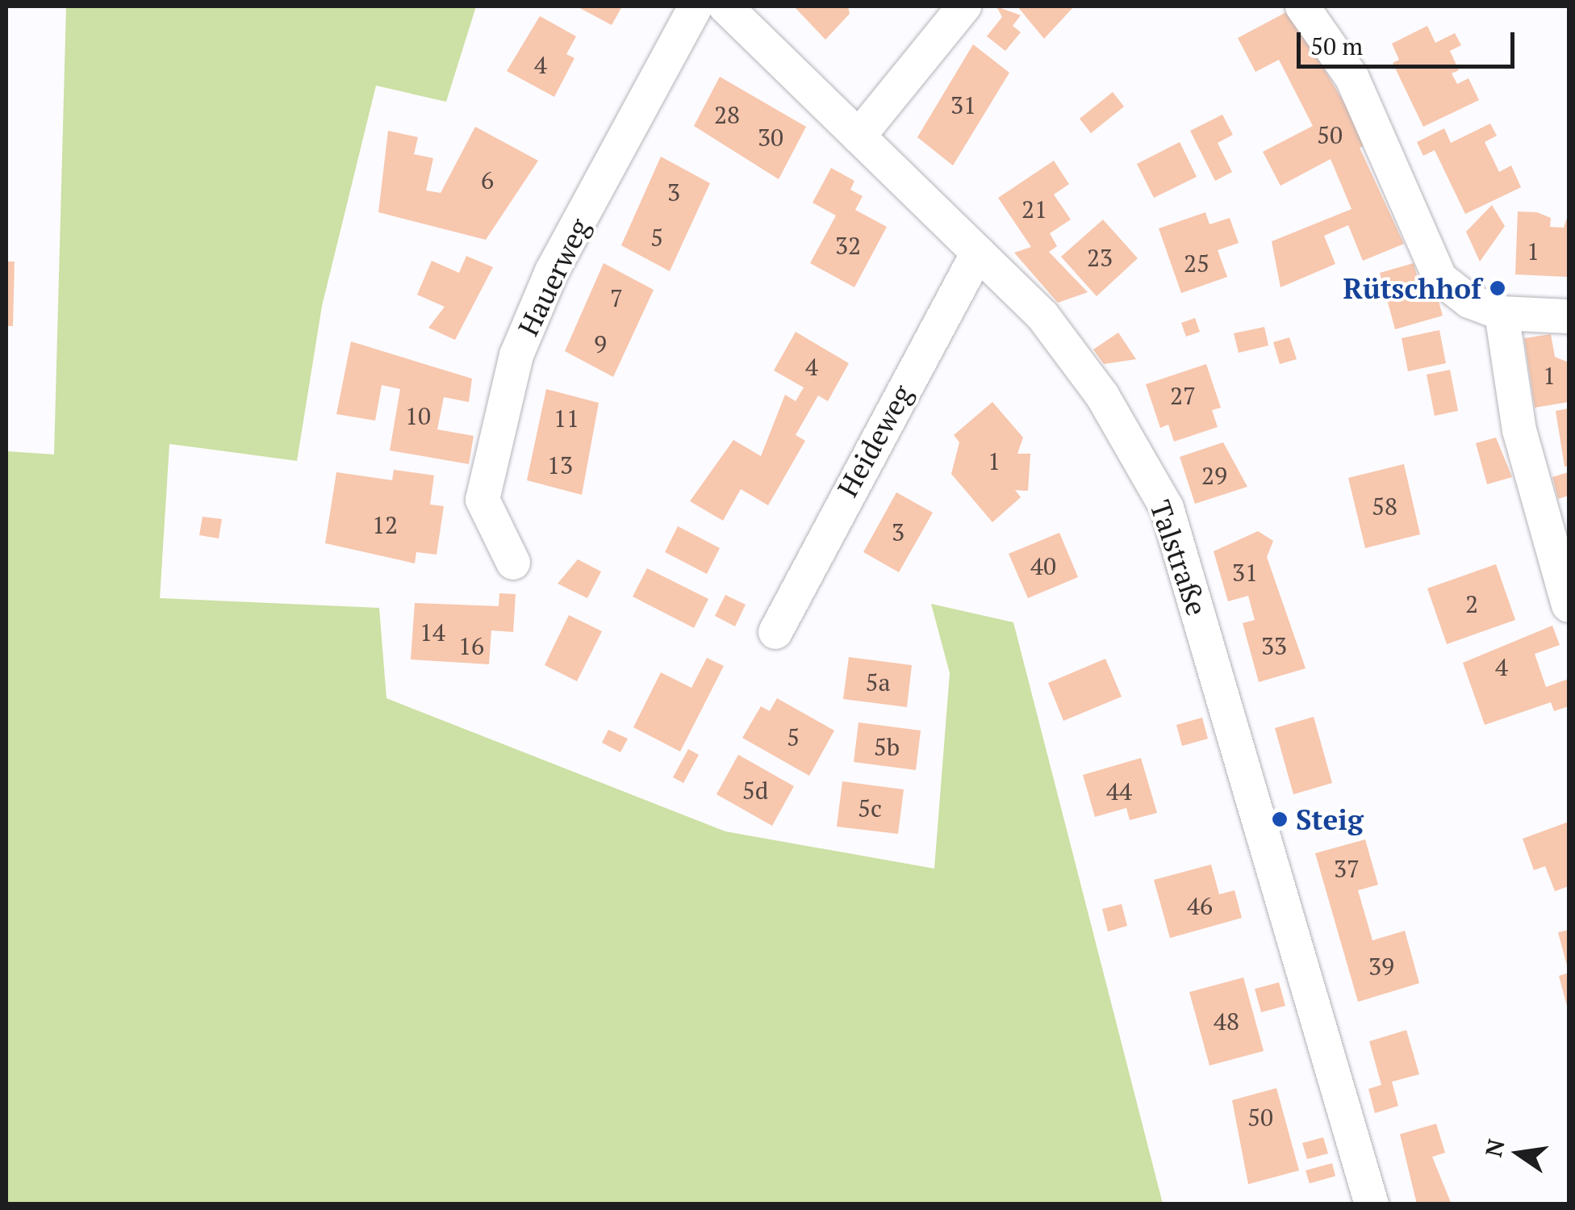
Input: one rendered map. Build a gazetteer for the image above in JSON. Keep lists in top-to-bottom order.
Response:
{
  "streets": {
    "street": ["Hauerweg", "Heideweg", "Talstraße"]
  },
  "crossings": [
    ["Heideweg", "Talstraße"]
  ],
  "places": ["Rütschhof", "Steig"],
  "house_numbers": [
    "4",
    "31",
    "28",
    "50",
    "30",
    "6",
    "3",
    "21",
    "5",
    "32",
    "1",
    "23",
    "25",
    "7",
    "9",
    "4",
    "1",
    "27",
    "10",
    "11",
    "1",
    "13",
    "29",
    "58",
    "12",
    "3",
    "40",
    "31",
    "2",
    "14",
    "16",
    "33",
    "4",
    "5a",
    "5",
    "5b",
    "5d",
    "44",
    "5c",
    "37",
    "46",
    "39",
    "48",
    "50"
  ],
  "scale_bar": "50 m",
  "north": "left"
}
